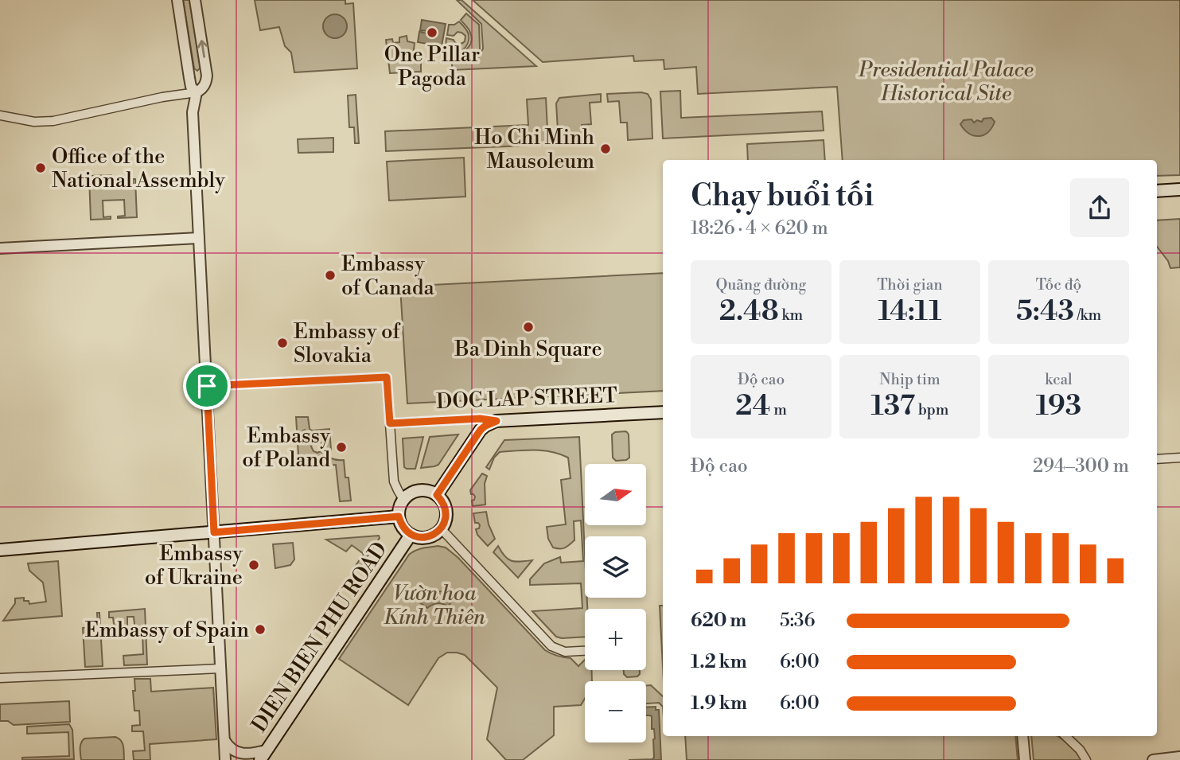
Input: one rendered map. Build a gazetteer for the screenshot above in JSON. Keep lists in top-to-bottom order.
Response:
{
  "streets": {
    "main road": ["DOC LAP STREET", "DIEN BIEN PHU ROAD"]
  },
  "parks": ["Presidential Palace Historical Site", "Vườn hoa Kính Thiên"],
  "places": [
    "One Pillar Pagoda",
    "Ho Chi Minh Mausoleum",
    "Office of the National Assembly",
    "Embassy of Canada",
    "Ba Dinh Square",
    "Embassy of Slovakia",
    "Embassy of Poland",
    "Embassy of Ukraine",
    "Embassy of Spain"
  ],
  "north": "right",
  "page": {
    "heading": ["Chạy buổi tối", "18:26 · 4 × 620 m"],
    "stats": [
      ["Quãng đường", "2.48 km"],
      ["Thời gian", "14:11"],
      ["Tốc độ", "5:43 /km"],
      ["Độ cao", "24 m"],
      ["Nhịp tim", "137 bpm"],
      ["kcal", "193"]
    ],
    "chart": ["Độ cao", "294–300 m"],
    "map_buttons": ["+", "−"],
    "list": [
      {
        "name": "620 m",
        "note": "5:36"
      },
      {
        "name": "1.2 km",
        "note": "6:00"
      },
      {
        "name": "1.9 km",
        "note": "6:00"
      }
    ]
  }
}
